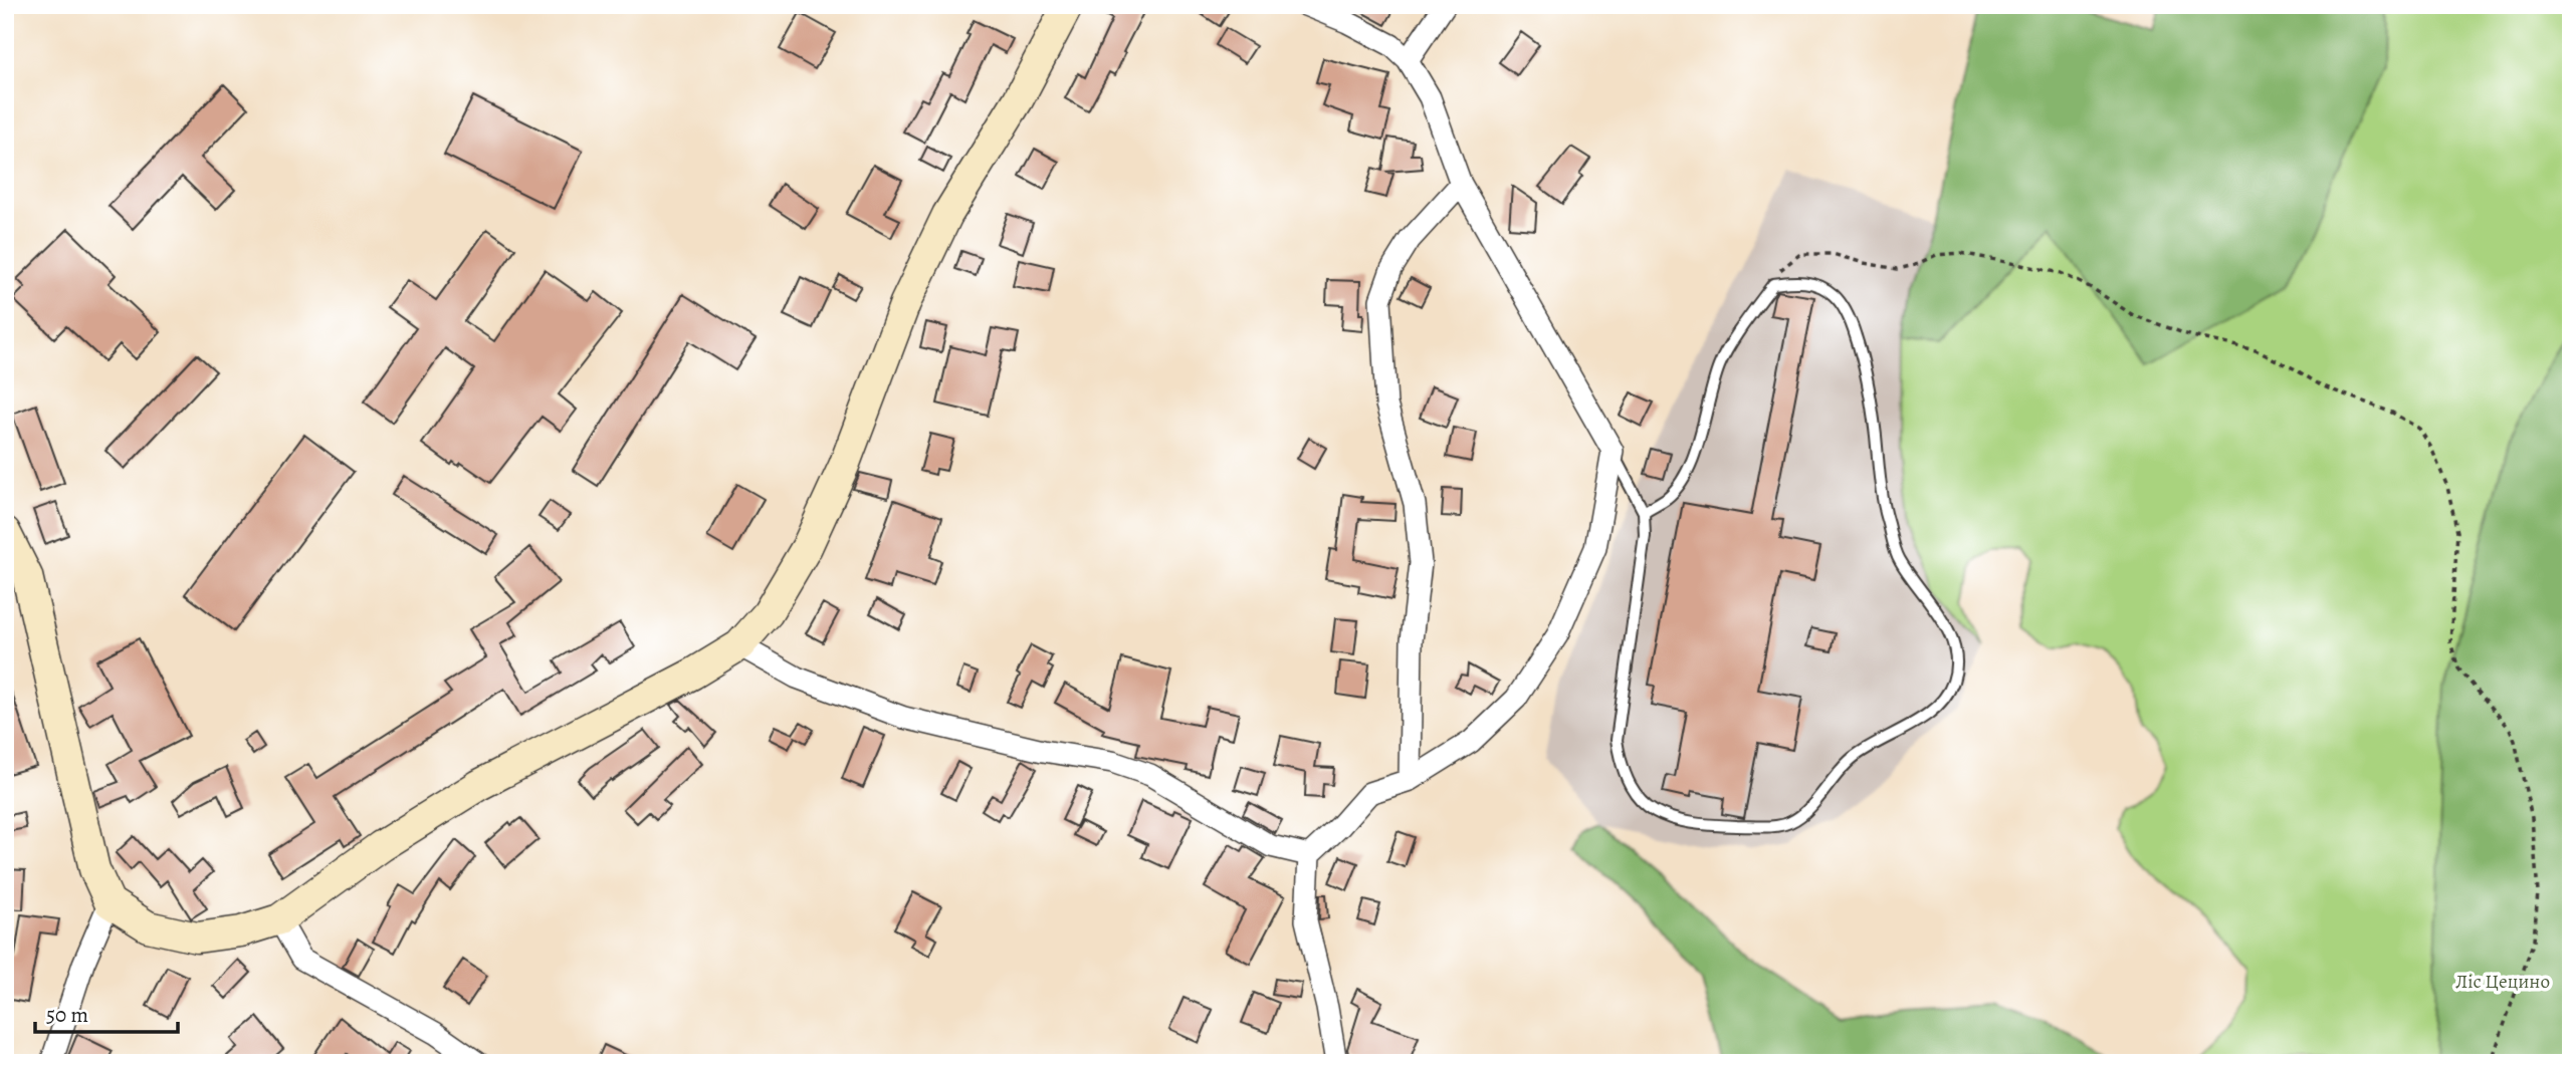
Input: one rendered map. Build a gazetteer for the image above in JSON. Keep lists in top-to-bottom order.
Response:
{
  "parks": ["Ліс Цецино"],
  "scale_bar": "50 m"
}
